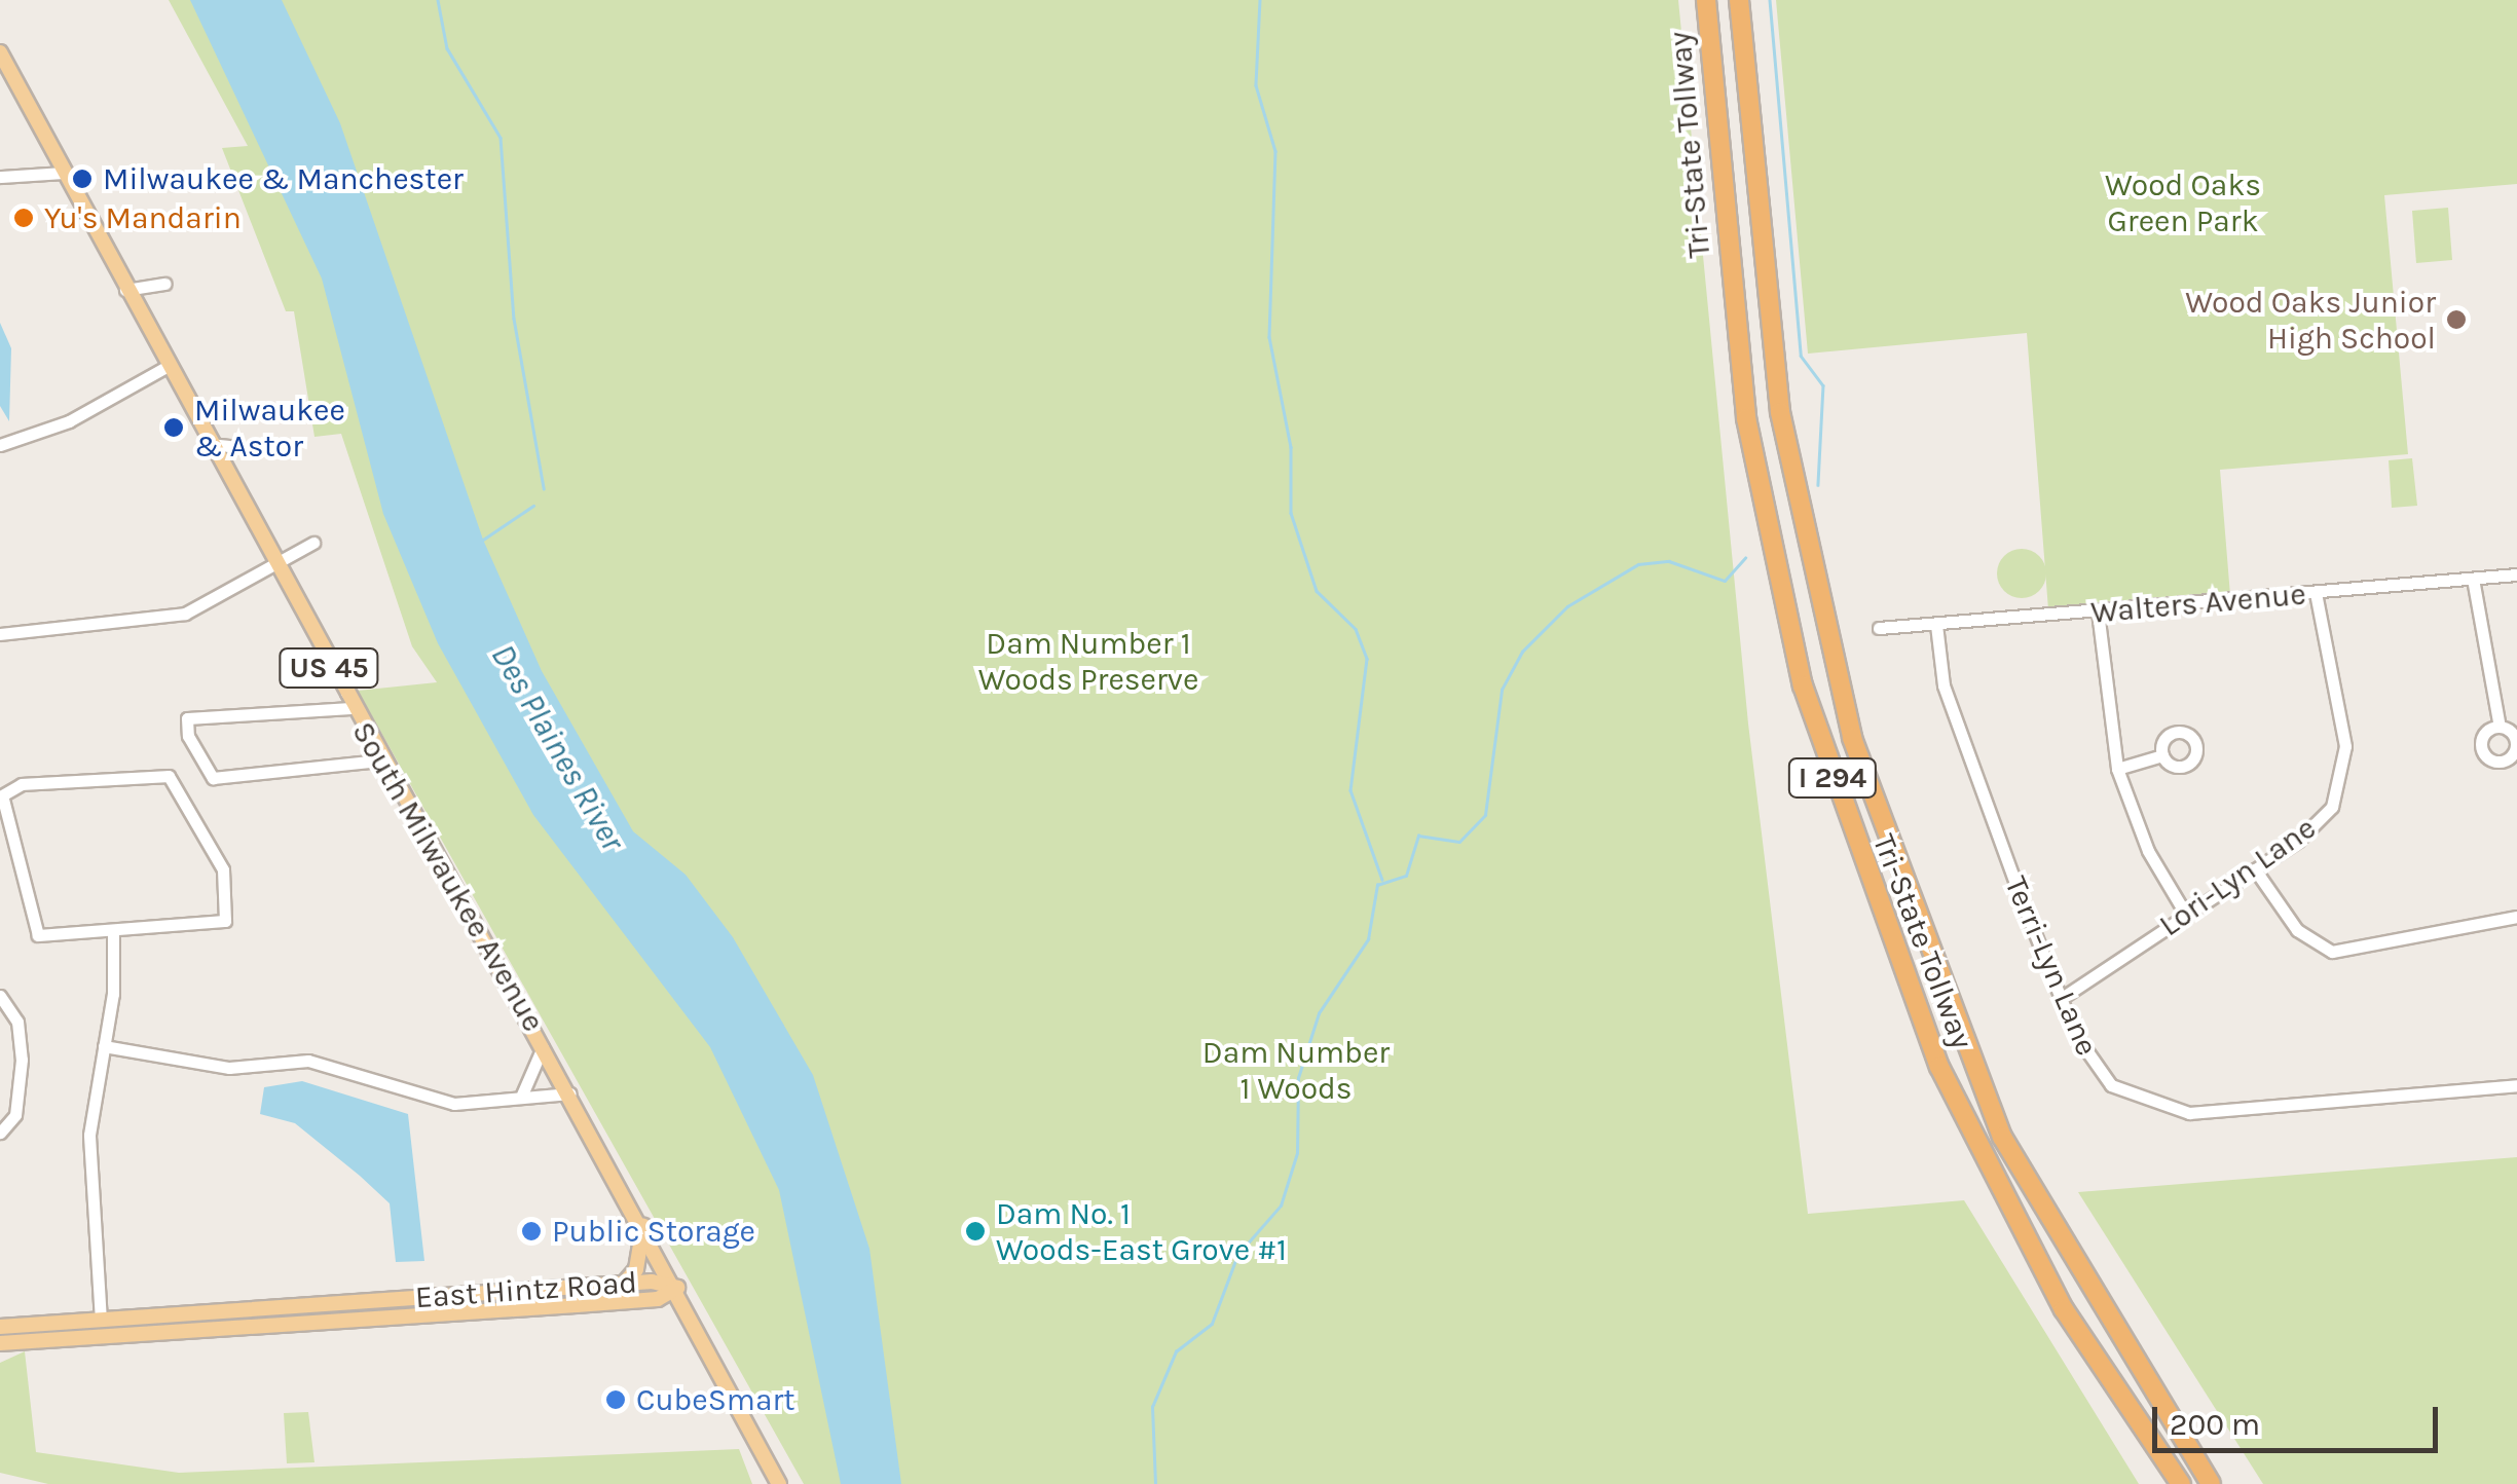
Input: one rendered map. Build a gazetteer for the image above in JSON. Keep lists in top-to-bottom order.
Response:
{
  "streets": {
    "highway": ["Tri-State Tollway", "I 294"],
    "main road": ["US 45", "South Milwaukee Avenue", "East Hintz Road"],
    "street": ["Walters Avenue", "Lori-Lyn Lane", "Terri-Lyn Lane"]
  },
  "crossings": [
    ["Walters Avenue", "Lori-Lyn Lane"],
    ["Walters Avenue", "Terri-Lyn Lane"],
    ["South Milwaukee Avenue", "East Hintz Road"],
    ["Lori-Lyn Lane", "Terri-Lyn Lane"]
  ],
  "water": ["Des Plaines River"],
  "parks": ["Wood Oaks Green Park", "Dam Number 1 Woods Preserve", "Dam Number 1 Woods"],
  "places": [
    "Milwaukee & Manchester",
    "Yu's Mandarin",
    "Wood Oaks Junior High School",
    "Milwaukee & Astor",
    "Public Storage",
    "Dam No. 1 Woods-East Grove #1",
    "CubeSmart"
  ],
  "scale_bar": "200 m"
}
